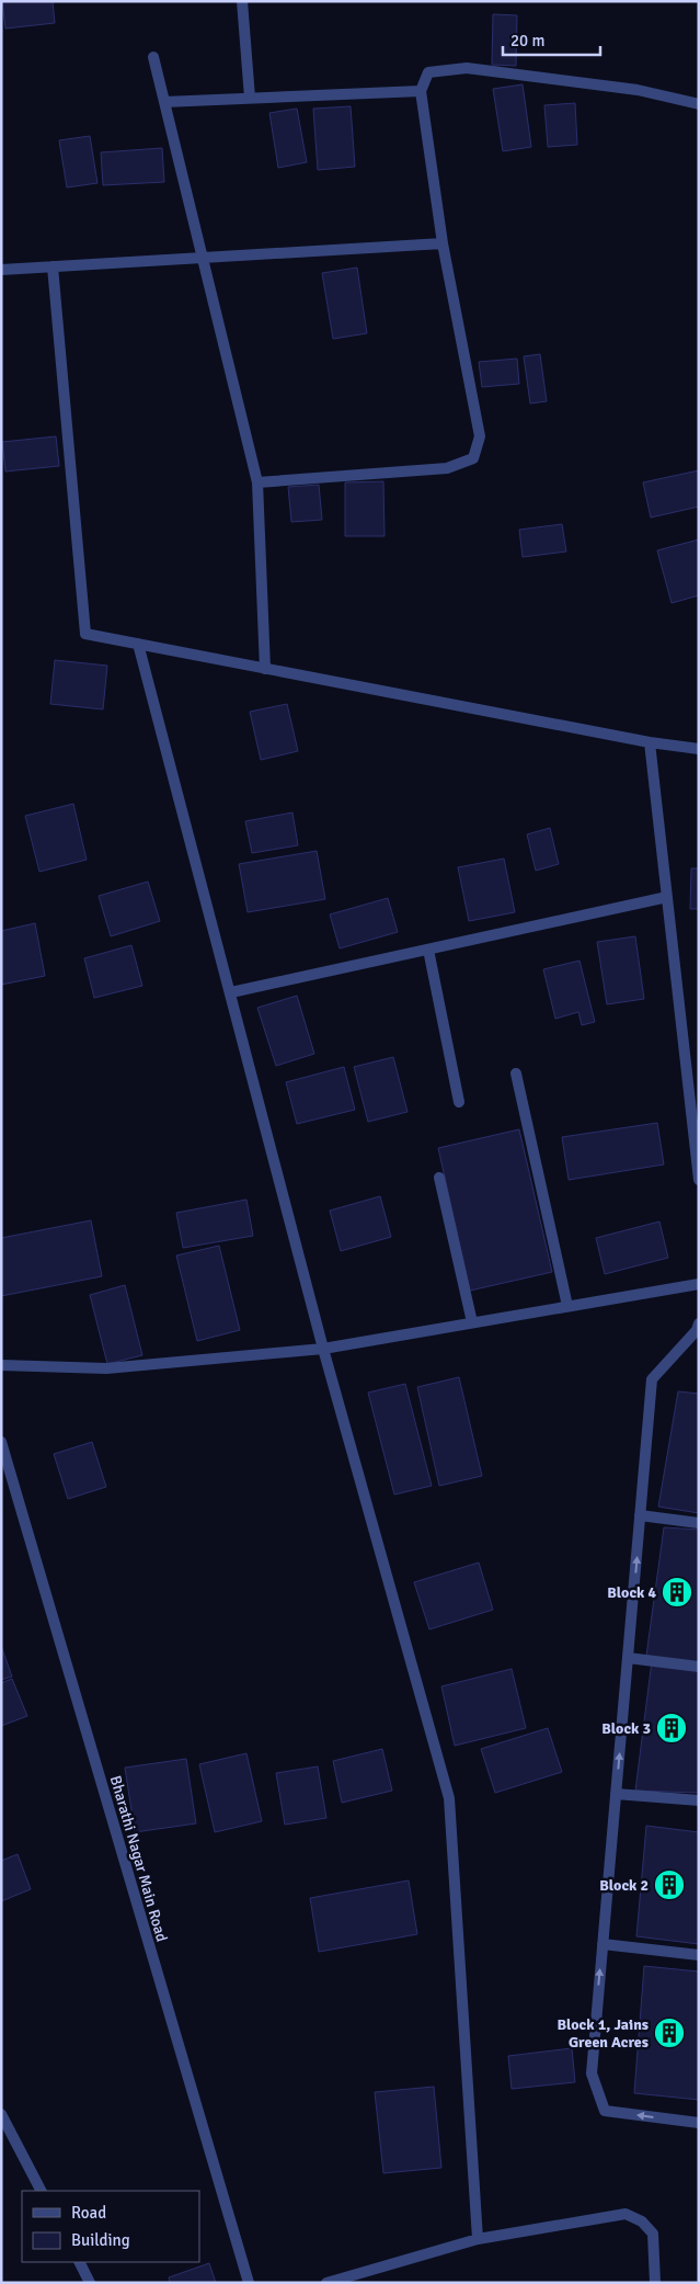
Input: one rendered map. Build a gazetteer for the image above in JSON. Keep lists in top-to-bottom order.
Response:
{
  "streets": {
    "street": ["Bharathi Nagar Main Road"]
  },
  "places": {
    "building": [
      "Block 4",
      "Block 3",
      "Block 2",
      "Block 1, Jains Green Acres"
    ]
  },
  "legend": ["Road", "Building"],
  "scale_bar": "20 m"
}
